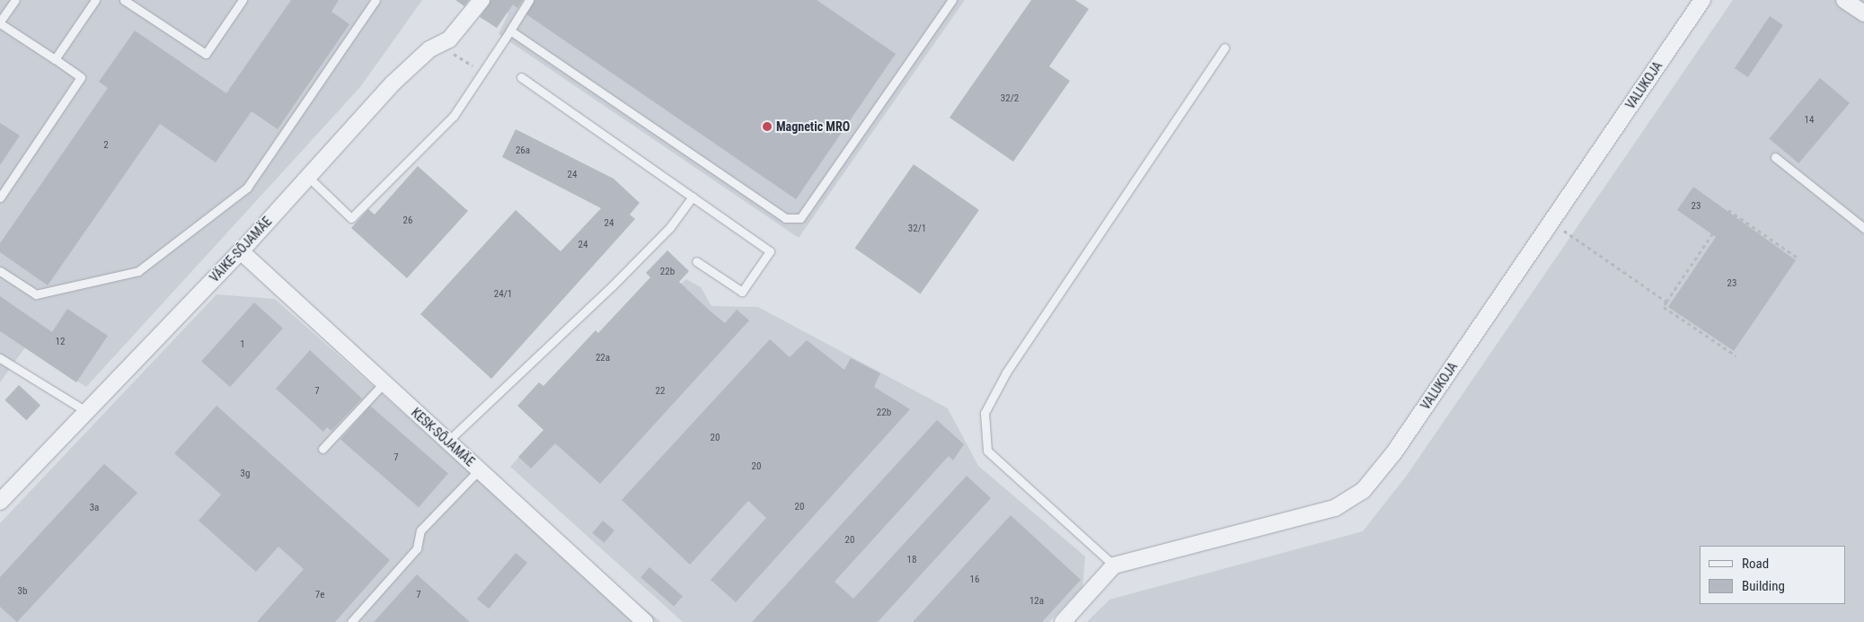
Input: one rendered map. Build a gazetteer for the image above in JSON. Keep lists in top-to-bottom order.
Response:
{
  "streets": {
    "street": ["VALUKOJA", "VÄIKE-SÕJAMÄE", "KESK-SÕJAMÄE"]
  },
  "crossings": [
    ["VÄIKE-SÕJAMÄE", "KESK-SÕJAMÄE"]
  ],
  "places": ["Magnetic MRO"],
  "house_numbers": [
    "32/2",
    "14",
    "2",
    "26a",
    "24",
    "23",
    "26",
    "24",
    "32/1",
    "24",
    "22b",
    "23",
    "24/1",
    "12",
    "1",
    "22a",
    "7",
    "22",
    "22b",
    "20",
    "7",
    "20",
    "3g",
    "20",
    "3a",
    "20",
    "18",
    "16",
    "3b",
    "7e",
    "7",
    "12a"
  ],
  "legend": ["Road", "Building"]
}
